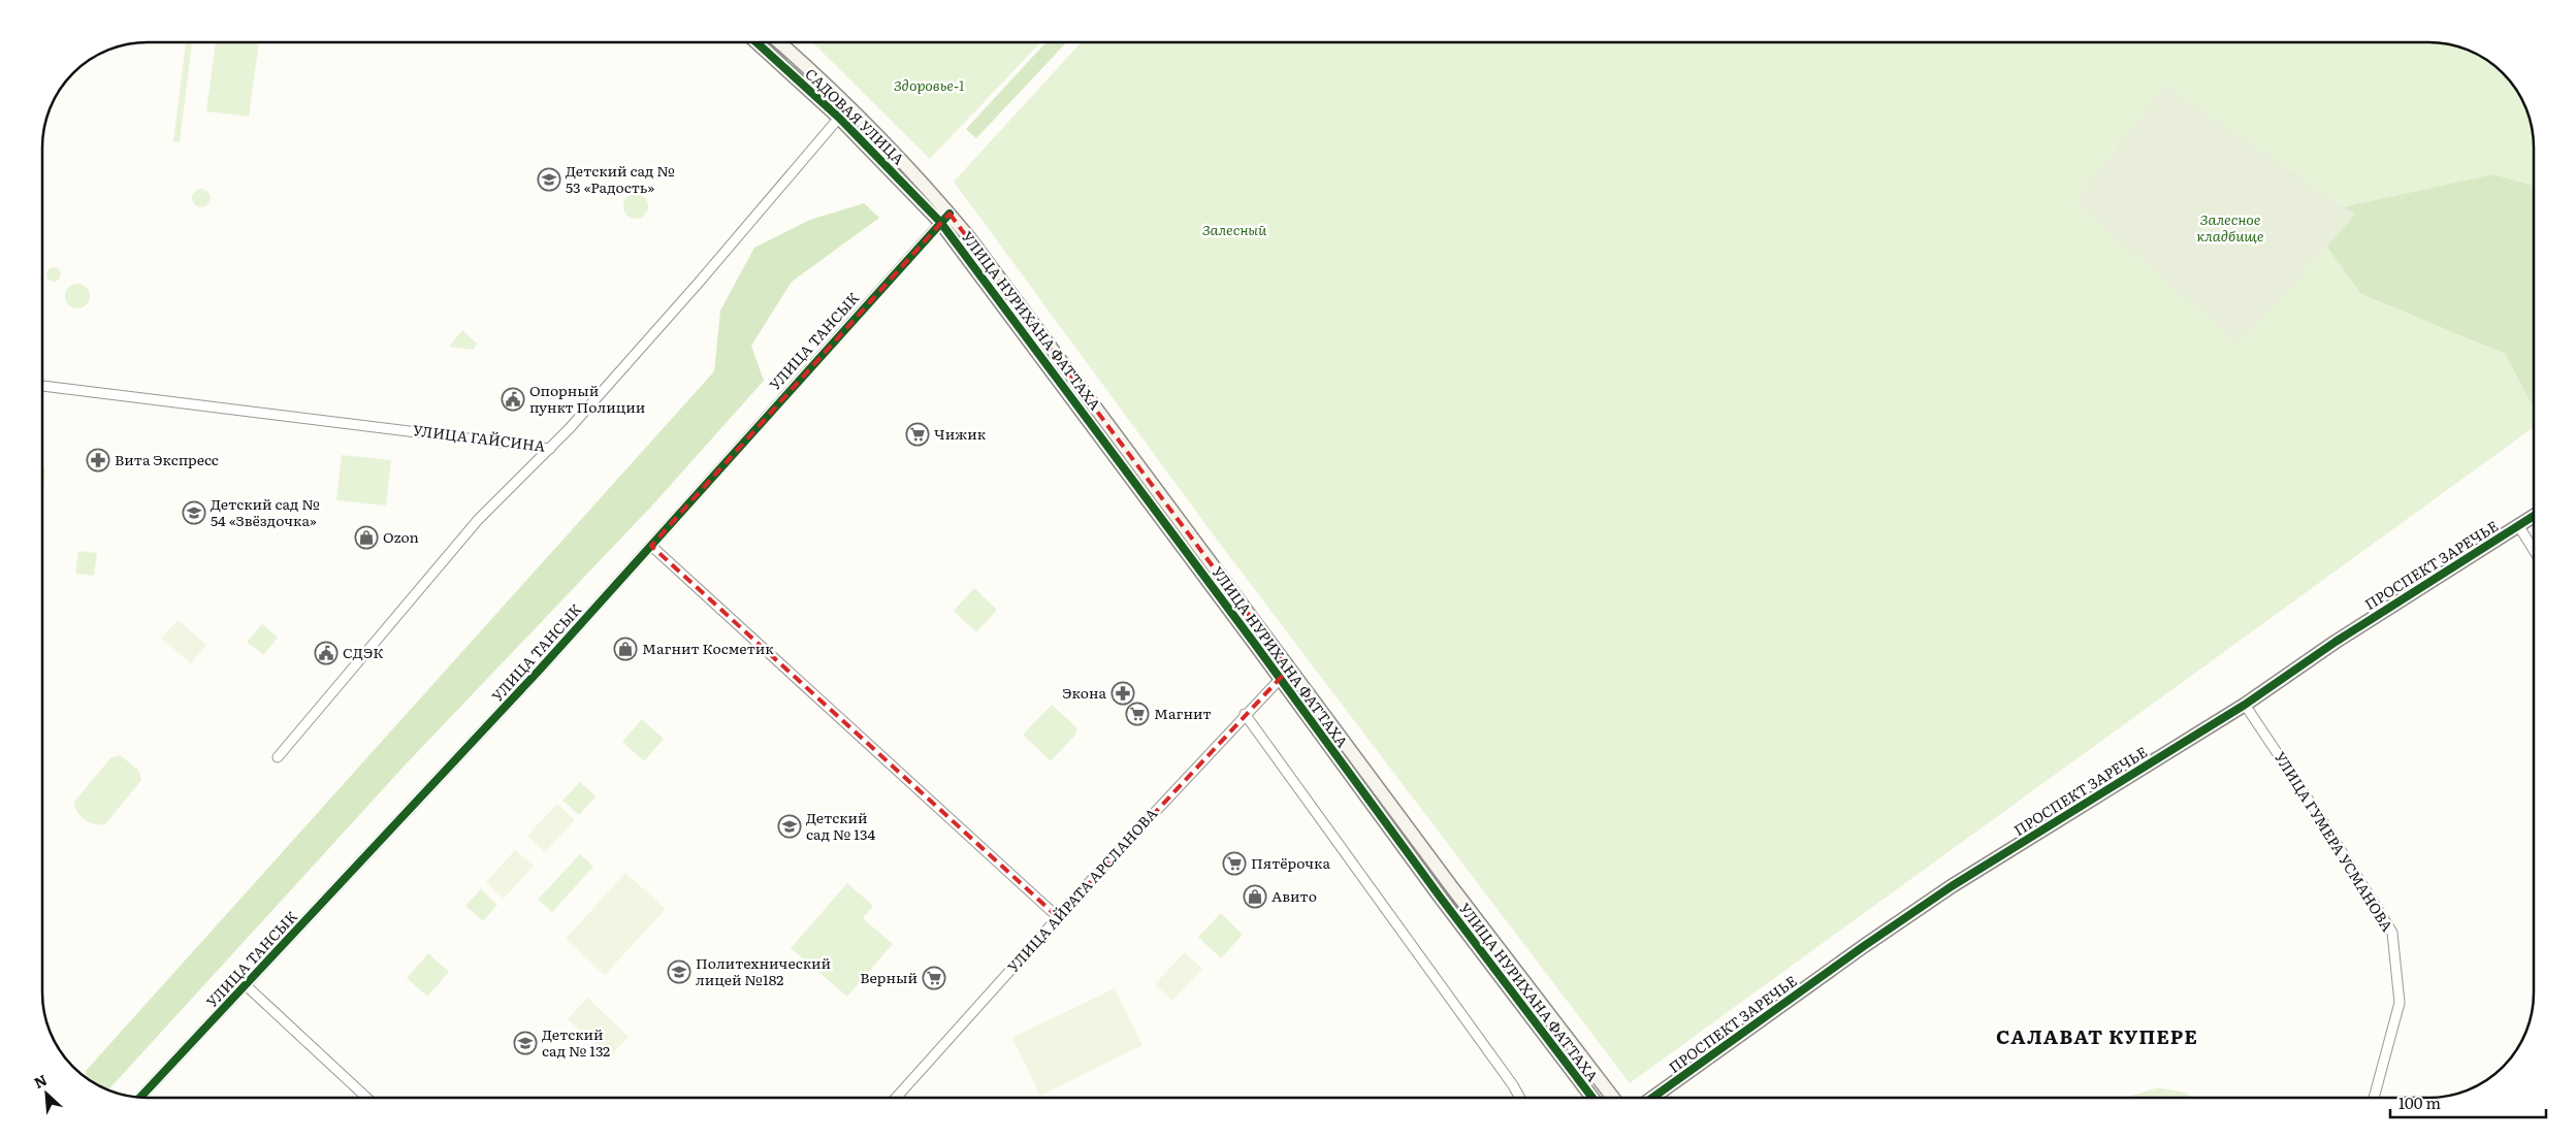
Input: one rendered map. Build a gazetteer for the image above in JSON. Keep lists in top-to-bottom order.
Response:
{
  "streets": {
    "street": [
      "САДОВАЯ УЛИЦА",
      "УЛИЦА НУРИХАНА ФАТТАХА",
      "УЛИЦА ТАНСЫК",
      "УЛИЦА ГАЙСИНА",
      "ПРОСПЕКТ ЗАРЕЧЬЕ",
      "УЛИЦА ГУМЕРА УСМАНОВА",
      "УЛИЦА АЙРАТА АРСЛАНОВА"
    ]
  },
  "crossings": [
    ["САДОВАЯ УЛИЦА", "УЛИЦА НУРИХАНА ФАТТАХА"],
    ["САДОВАЯ УЛИЦА", "УЛИЦА ТАНСЫК"],
    ["САДОВАЯ УЛИЦА", "УЛИЦА ГАЙСИНА"],
    ["УЛИЦА НУРИХАНА ФАТТАХА", "УЛИЦА ТАНСЫК"],
    ["УЛИЦА НУРИХАНА ФАТТАХА", "УЛИЦА АЙРАТА АРСЛАНОВА"],
    ["ПРОСПЕКТ ЗАРЕЧЬЕ", "УЛИЦА ГУМЕРА УСМАНОВА"]
  ],
  "districts": ["САЛАВАТ КУПЕРЕ"],
  "parks": ["Здоровье-1", "Залесное кладбище", "Залесный"],
  "places": {
    "school or university": [
      "Детский сад № 53 «Радость»",
      "Детский сад № 54 «Звёздочка»",
      "Детский сад № 134",
      "Политехнический лицей №182",
      "Детский сад № 132"
    ],
    "public building": ["Опорный пункт Полиции", "СДЭК"],
    "supermarket": [
      "Чижик",
      "Магнит",
      "Пятёрочка",
      "Верный"
    ],
    "pharmacy": ["Вита Экспресс", "Экона"],
    "shop": ["Ozon", "Магнит Косметик", "Авито"]
  },
  "scale_bar": "100 m",
  "north": "top left"
}
